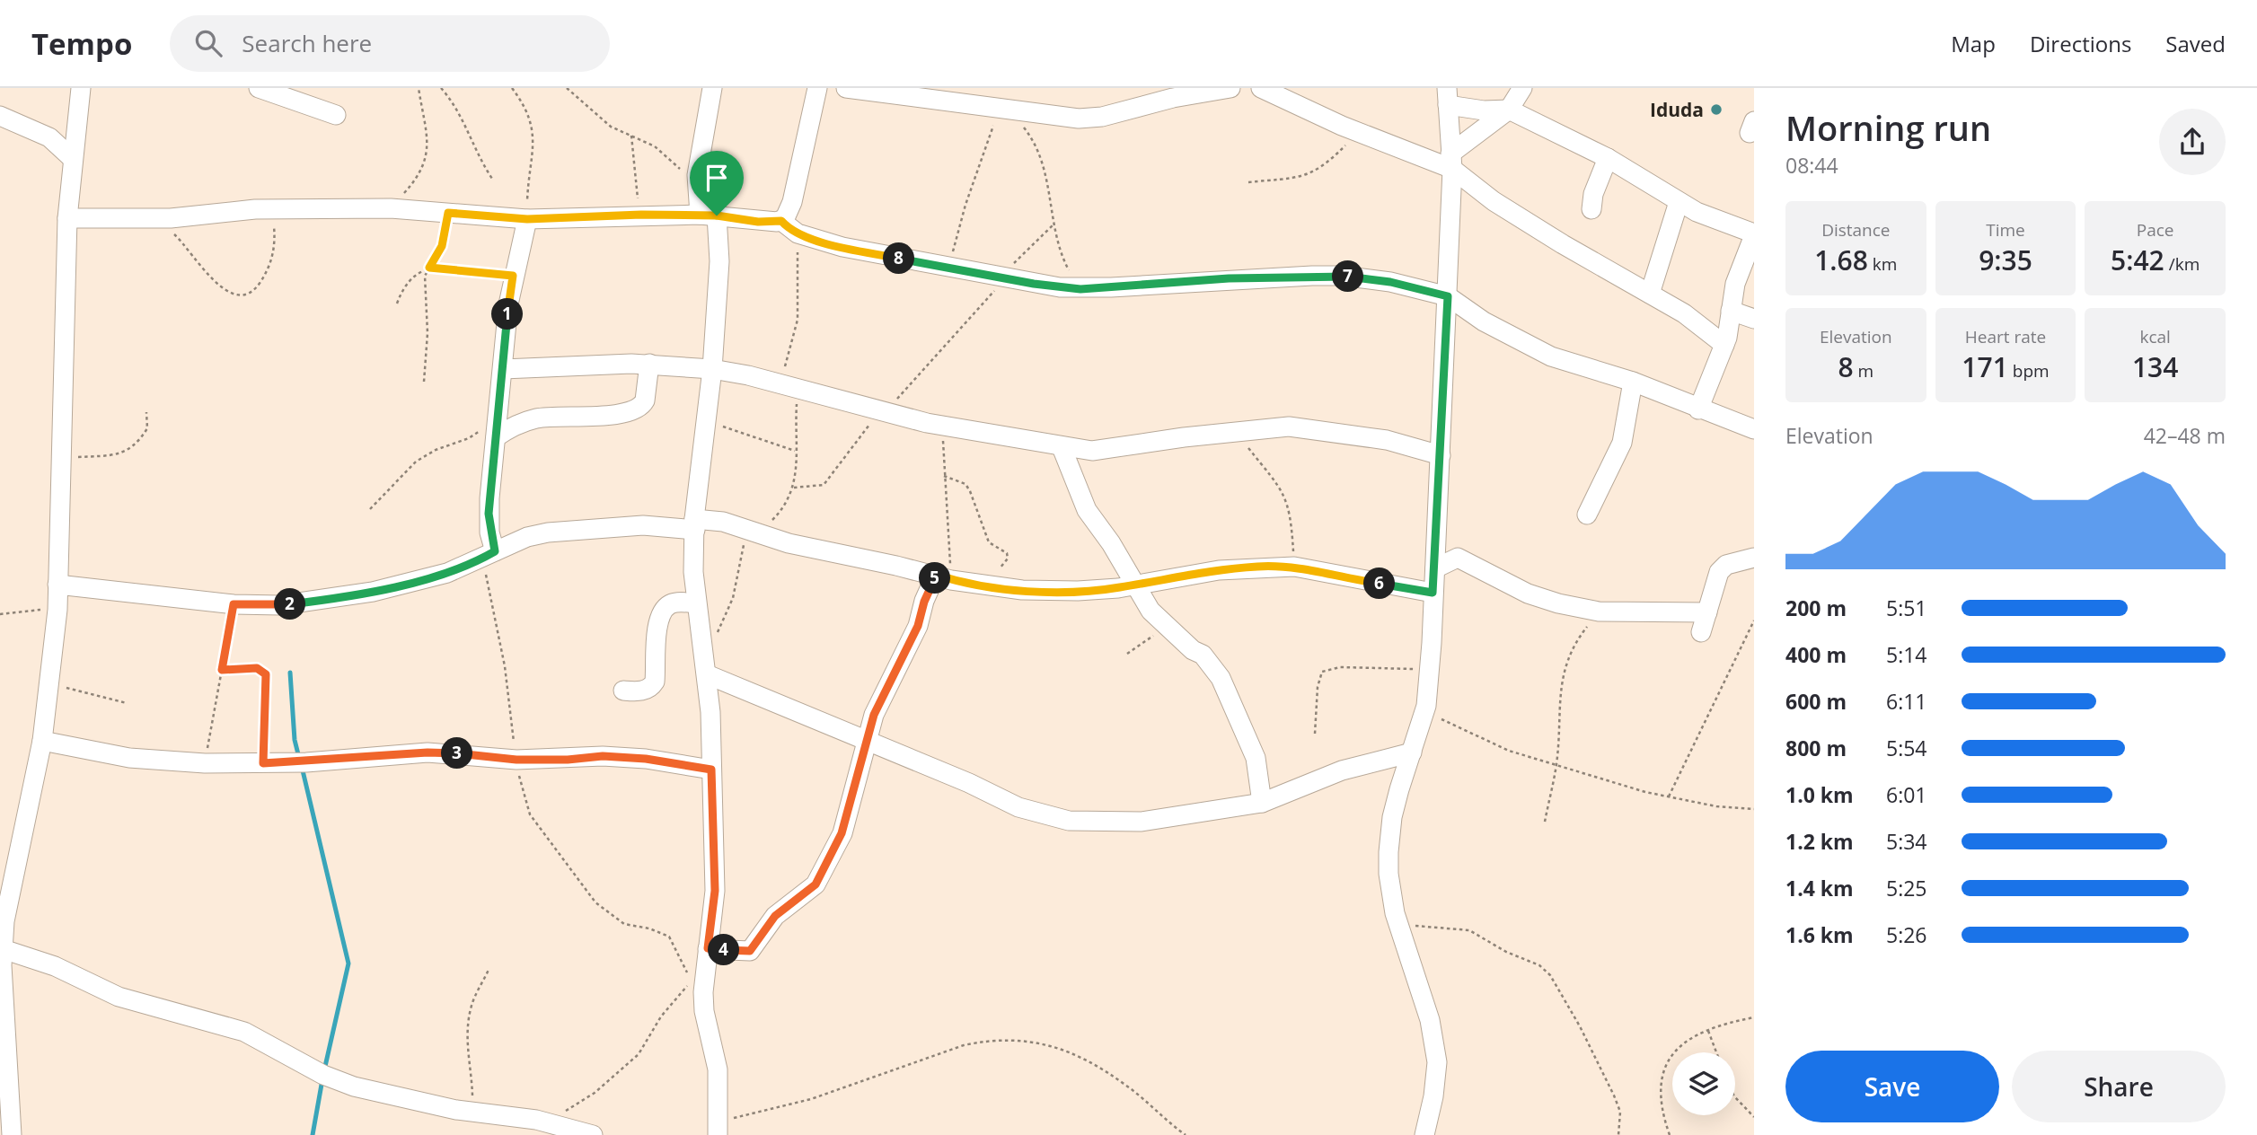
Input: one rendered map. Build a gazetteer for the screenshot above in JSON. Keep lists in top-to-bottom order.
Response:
{
  "places": ["Iduda"],
  "page": {
    "header": "Tempo",
    "search": "Search here",
    "nav": ["Map", "Directions", "Saved"],
    "heading": ["Morning run", "08:44"],
    "stats": [
      ["Distance", "1.68 km"],
      ["Time", "9:35"],
      ["Pace", "5:42 /km"],
      ["Elevation", "8 m"],
      ["Heart rate", "171 bpm"],
      ["kcal", "134"]
    ],
    "pins": [
      "8",
      "7",
      "1",
      "5",
      "6",
      "2",
      "3",
      "4"
    ],
    "chart": ["Elevation", "42–48 m"],
    "list": [
      {
        "name": "200 m",
        "note": "5:51"
      },
      {
        "name": "400 m",
        "note": "5:14"
      },
      {
        "name": "600 m",
        "note": "6:11"
      },
      {
        "name": "800 m",
        "note": "5:54"
      },
      {
        "name": "1.0 km",
        "note": "6:01"
      },
      {
        "name": "1.2 km",
        "note": "5:34"
      },
      {
        "name": "1.4 km",
        "note": "5:25"
      },
      {
        "name": "1.6 km",
        "note": "5:26"
      }
    ],
    "buttons": ["Save", "Share"]
  }
}
